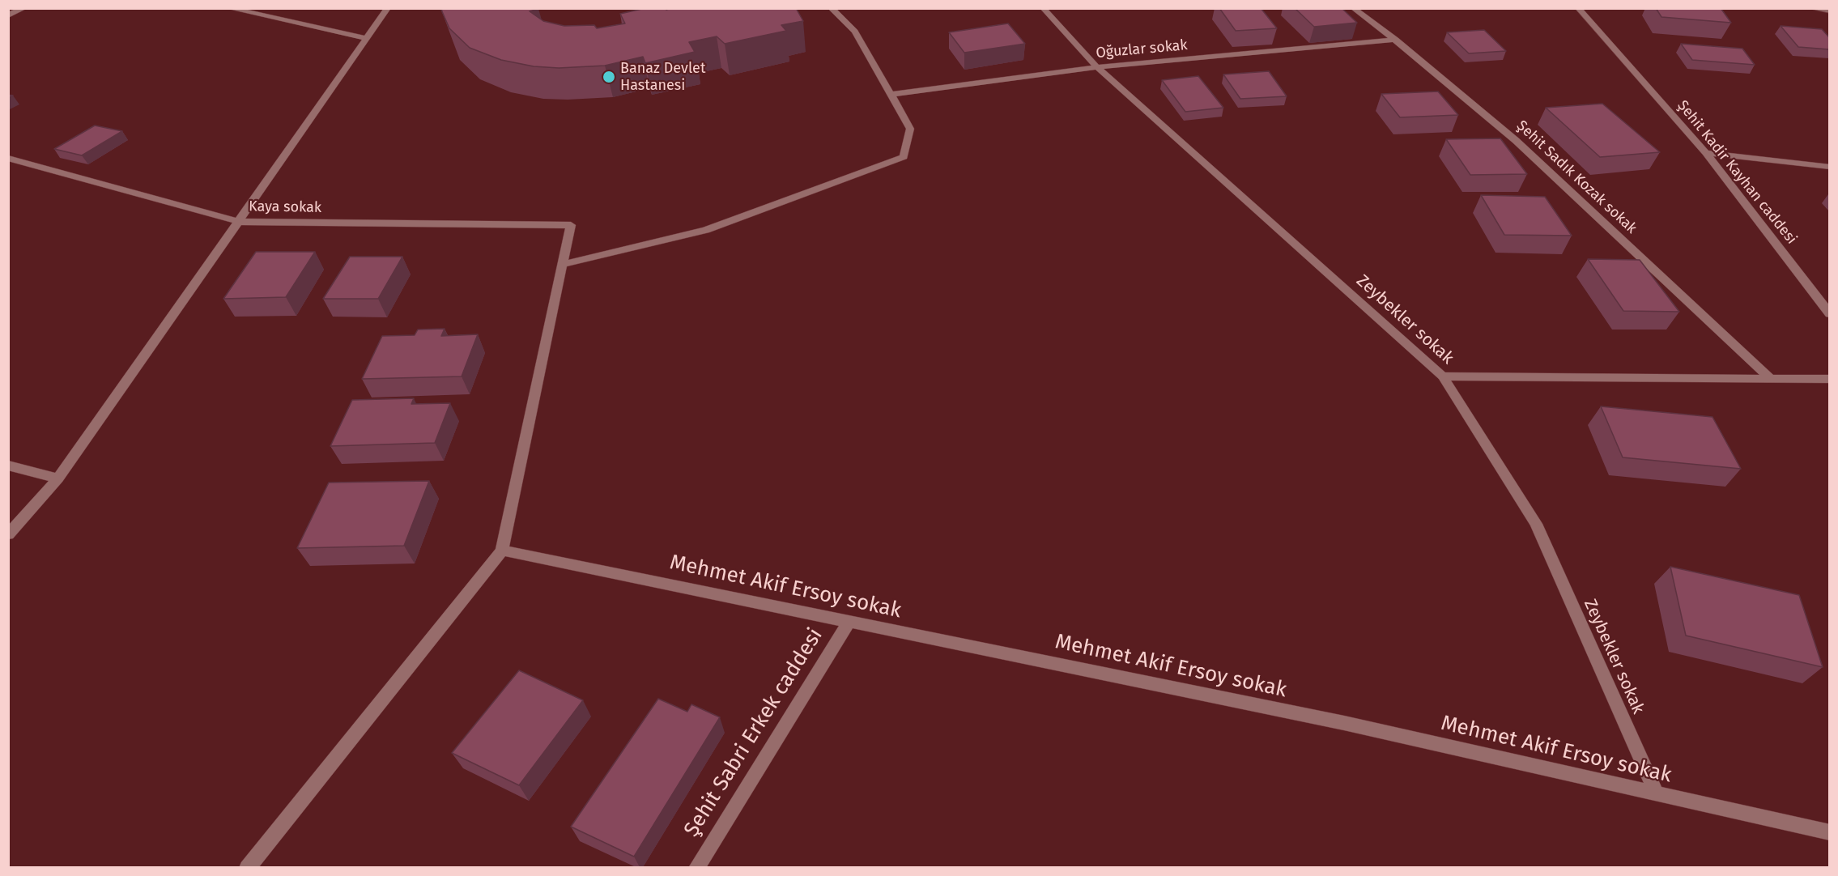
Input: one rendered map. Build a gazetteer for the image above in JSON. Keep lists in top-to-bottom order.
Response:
{
  "streets": {
    "street": [
      "Oğuzlar sokak",
      "Şehit Kadir Kayhan caddesi",
      "Şehit Sadık Kozak sokak",
      "Kaya sokak",
      "Zeybekler sokak",
      "Mehmet Akif Ersoy sokak",
      "Şehit Sabri Erkek caddesi"
    ]
  },
  "crossings": [
    ["Oğuzlar sokak", "Şehit Sadık Kozak sokak"],
    ["Oğuzlar sokak", "Zeybekler sokak"],
    ["Zeybekler sokak", "Mehmet Akif Ersoy sokak"],
    ["Mehmet Akif Ersoy sokak", "Şehit Sabri Erkek caddesi"]
  ],
  "places": ["Banaz Devlet Hastanesi"]
}
